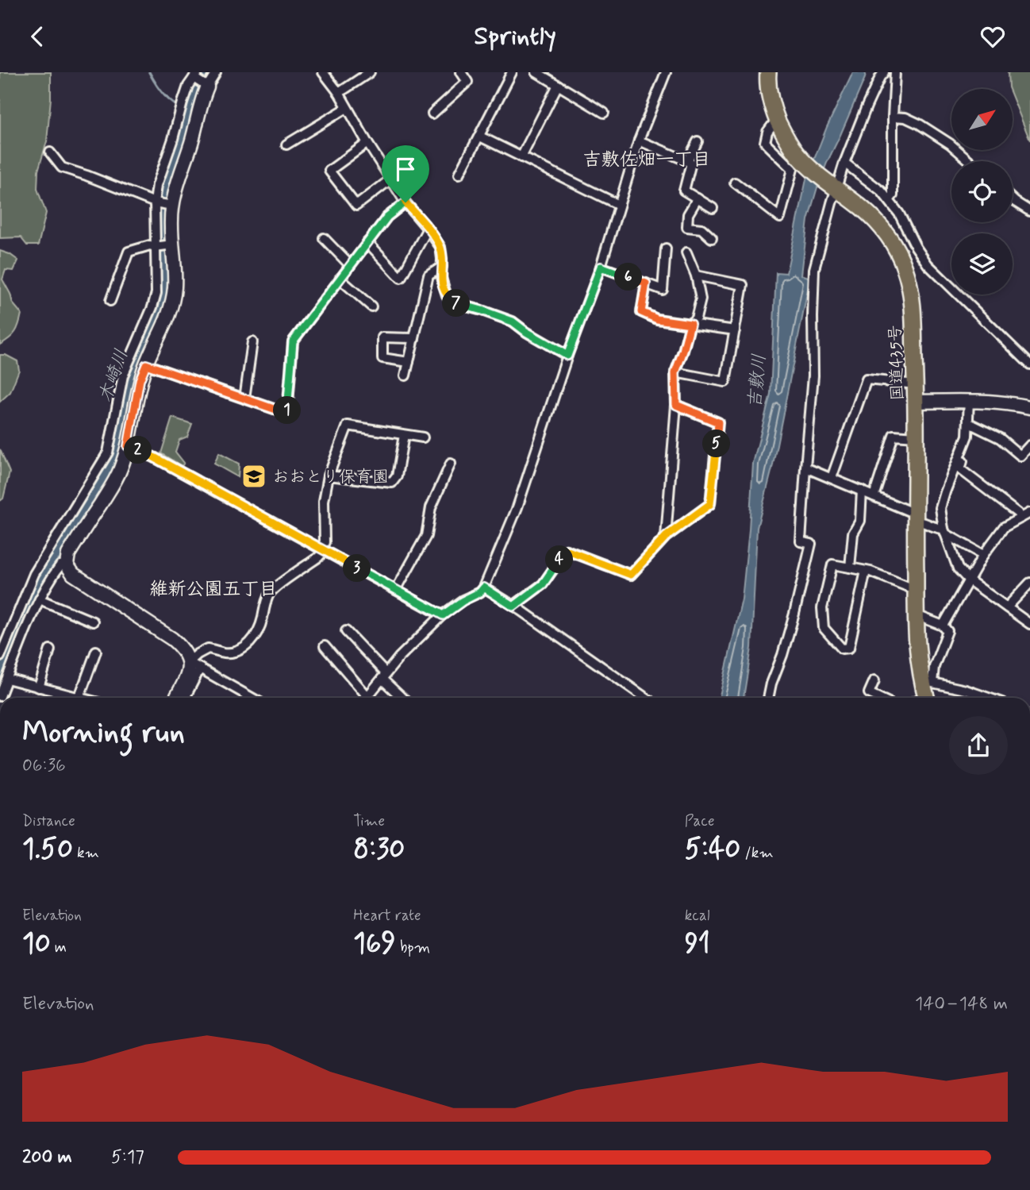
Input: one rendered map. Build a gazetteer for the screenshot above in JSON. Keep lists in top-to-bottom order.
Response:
{
  "streets": {
    "highway": ["国道435号"]
  },
  "districts": ["吉敷佐畑一丁目", "維新公園五丁目"],
  "water": ["木崎川", "吉敷川"],
  "places": {
    "school or university": ["おおとり保育園"]
  },
  "north": "top right",
  "page": {
    "header": "Sprintly",
    "pins": [
      "6",
      "7",
      "1",
      "5",
      "2",
      "4",
      "3"
    ],
    "heading": ["Morning run", "06:36"],
    "stats": [
      ["Distance", "1.50 km"],
      ["Time", "8:30"],
      ["Pace", "5:40 /km"],
      ["Elevation", "10 m"],
      ["Heart rate", "169 bpm"],
      ["kcal", "91"]
    ],
    "chart": ["Elevation", "140–148 m"],
    "list": [
      {
        "name": "200 m",
        "note": "5:17"
      }
    ]
  }
}
